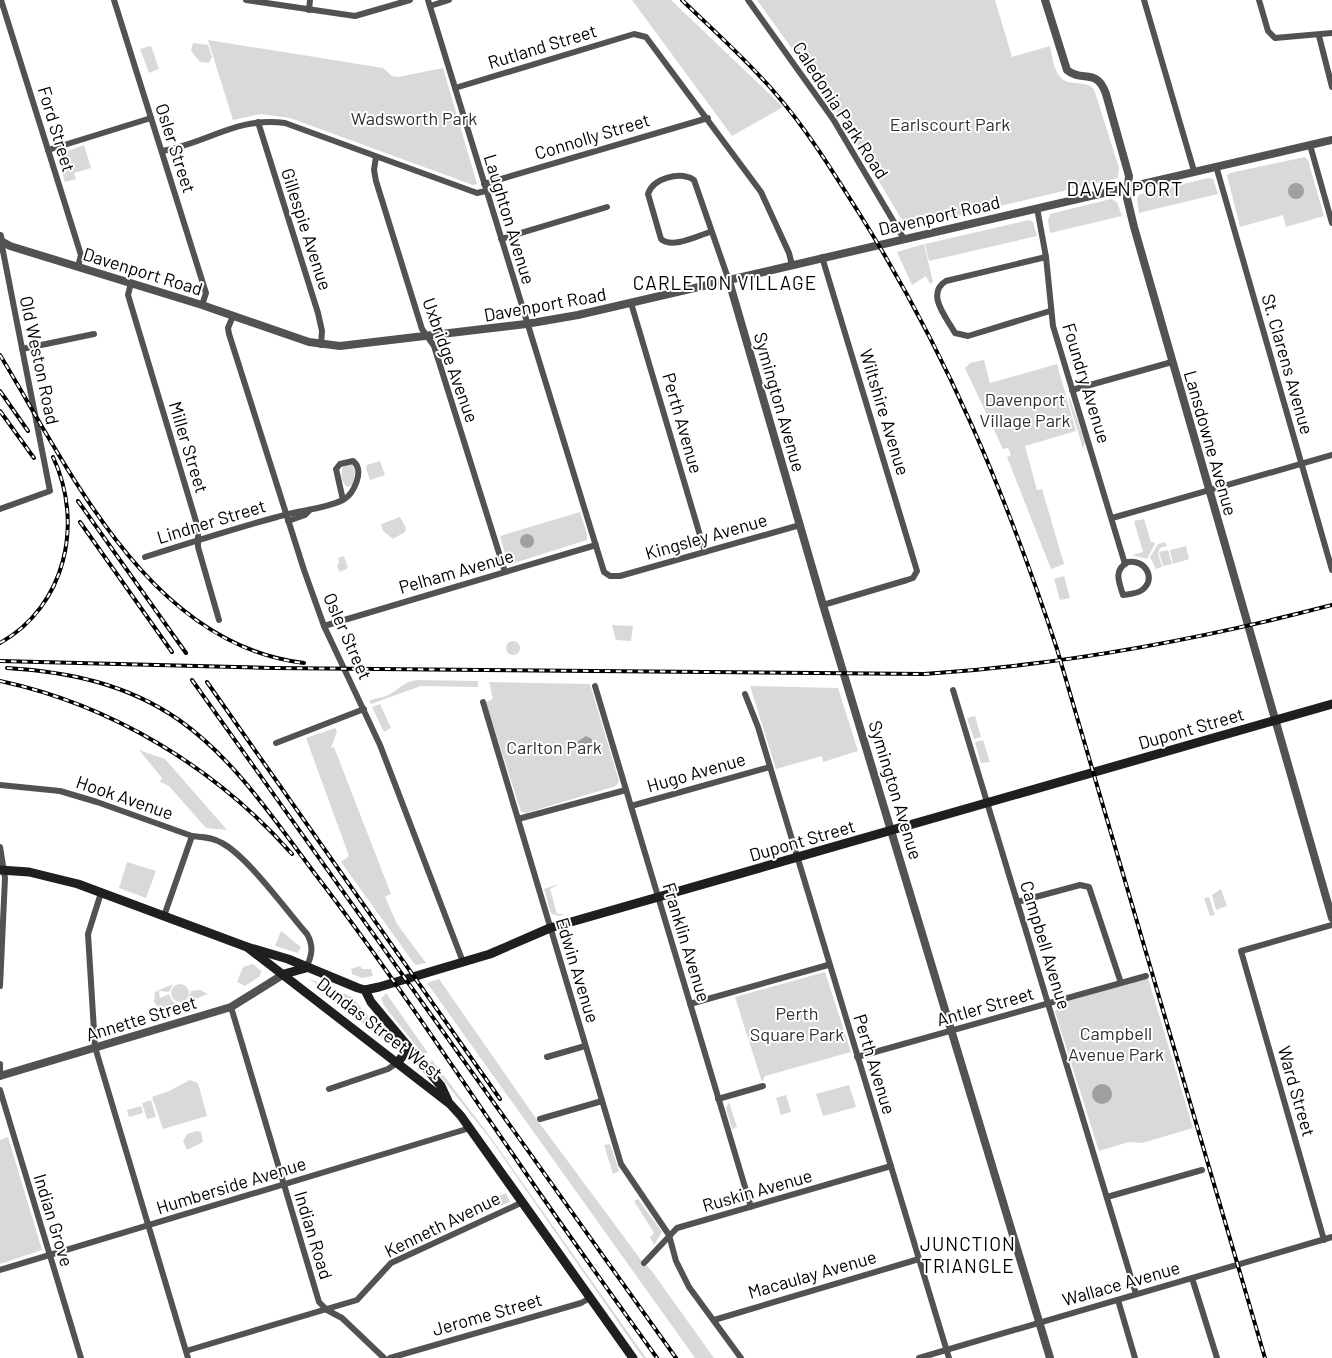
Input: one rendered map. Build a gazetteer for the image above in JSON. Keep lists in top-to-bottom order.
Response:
{
  "streets": {
    "main road": ["Dupont Street", "Dundas Street West"],
    "street": [
      "Rutland Street",
      "Caledonia Park Road",
      "Ford Street",
      "Connolly Street",
      "Osler Street",
      "Davenport Road",
      "Laughton Avenue",
      "Gillespie Avenue",
      "Old Weston Road",
      "Uxbridge Avenue",
      "St. Clarens Avenue",
      "Foundry Avenue",
      "Symington Avenue",
      "Wiltshire Avenue",
      "Perth Avenue",
      "Lansdowne Avenue",
      "Miller Street",
      "Lindner Street",
      "Kingsley Avenue",
      "Pelham Avenue",
      "Hugo Avenue",
      "Hook Avenue",
      "Franklin Avenue",
      "Campbell Avenue",
      "Edwin Avenue",
      "Antler Street",
      "Annette Street",
      "Ward Street",
      "Humberside Avenue",
      "Ruskin Avenue",
      "Indian Grove",
      "Kenneth Avenue",
      "Indian Road",
      "Macaulay Avenue",
      "Wallace Avenue",
      "Jerome Street"
    ]
  },
  "crossings": [
    ["Rutland Street", "Connolly Street"],
    ["Rutland Street", "Laughton Avenue"],
    ["Caledonia Park Road", "Davenport Road"],
    ["Ford Street", "Davenport Road"],
    ["Connolly Street", "Laughton Avenue"],
    ["Osler Street", "Davenport Road"],
    ["Osler Street", "Lindner Street"],
    ["Osler Street", "Pelham Avenue"],
    ["Osler Street", "Dupont Street"],
    ["Davenport Road", "Laughton Avenue"],
    ["Davenport Road", "Gillespie Avenue"],
    ["Davenport Road", "Old Weston Road"],
    ["Davenport Road", "Uxbridge Avenue"],
    ["Davenport Road", "St. Clarens Avenue"],
    ["Davenport Road", "Foundry Avenue"],
    ["Davenport Road", "Symington Avenue"],
    ["Davenport Road", "Wiltshire Avenue"],
    ["Davenport Road", "Perth Avenue"],
    ["Davenport Road", "Lansdowne Avenue"],
    ["Davenport Road", "Miller Street"],
    ["Laughton Avenue", "Kingsley Avenue"],
    ["Laughton Avenue", "Pelham Avenue"],
    ["Uxbridge Avenue", "Pelham Avenue"],
    ["Symington Avenue", "Wiltshire Avenue"],
    ["Symington Avenue", "Kingsley Avenue"],
    ["Symington Avenue", "Dupont Street"],
    ["Symington Avenue", "Antler Street"],
    ["Symington Avenue", "Wallace Avenue"],
    ["Perth Avenue", "Kingsley Avenue"],
    ["Perth Avenue", "Dupont Street"],
    ["Perth Avenue", "Hugo Avenue"],
    ["Perth Avenue", "Antler Street"],
    ["Perth Avenue", "Ruskin Avenue"],
    ["Perth Avenue", "Macaulay Avenue"],
    ["Perth Avenue", "Wallace Avenue"],
    ["Lansdowne Avenue", "Dupont Street"],
    ["Miller Street", "Lindner Street"],
    ["Dupont Street", "Franklin Avenue"],
    ["Dupont Street", "Campbell Avenue"],
    ["Dupont Street", "Edwin Avenue"],
    ["Hugo Avenue", "Franklin Avenue"],
    ["Franklin Avenue", "Ruskin Avenue"],
    ["Campbell Avenue", "Antler Street"],
    ["Campbell Avenue", "Wallace Avenue"],
    ["Edwin Avenue", "Ruskin Avenue"],
    ["Edwin Avenue", "Macaulay Avenue"],
    ["Annette Street", "Dundas Street West"],
    ["Annette Street", "Indian Road"],
    ["Dundas Street West", "Humberside Avenue"],
    ["Dundas Street West", "Kenneth Avenue"],
    ["Dundas Street West", "Jerome Street"],
    ["Ward Street", "Wallace Avenue"],
    ["Humberside Avenue", "Indian Grove"],
    ["Humberside Avenue", "Indian Road"],
    ["Kenneth Avenue", "Indian Road"]
  ],
  "districts": ["DAVENPORT", "CARLETON VILLAGE", "JUNCTION TRIANGLE"],
  "parks": [
    "Wadsworth Park",
    "Earlscourt Park",
    "Davenport Village Park",
    "Carlton Park",
    "Perth Square Park",
    "Campbell Avenue Park"
  ]
}
